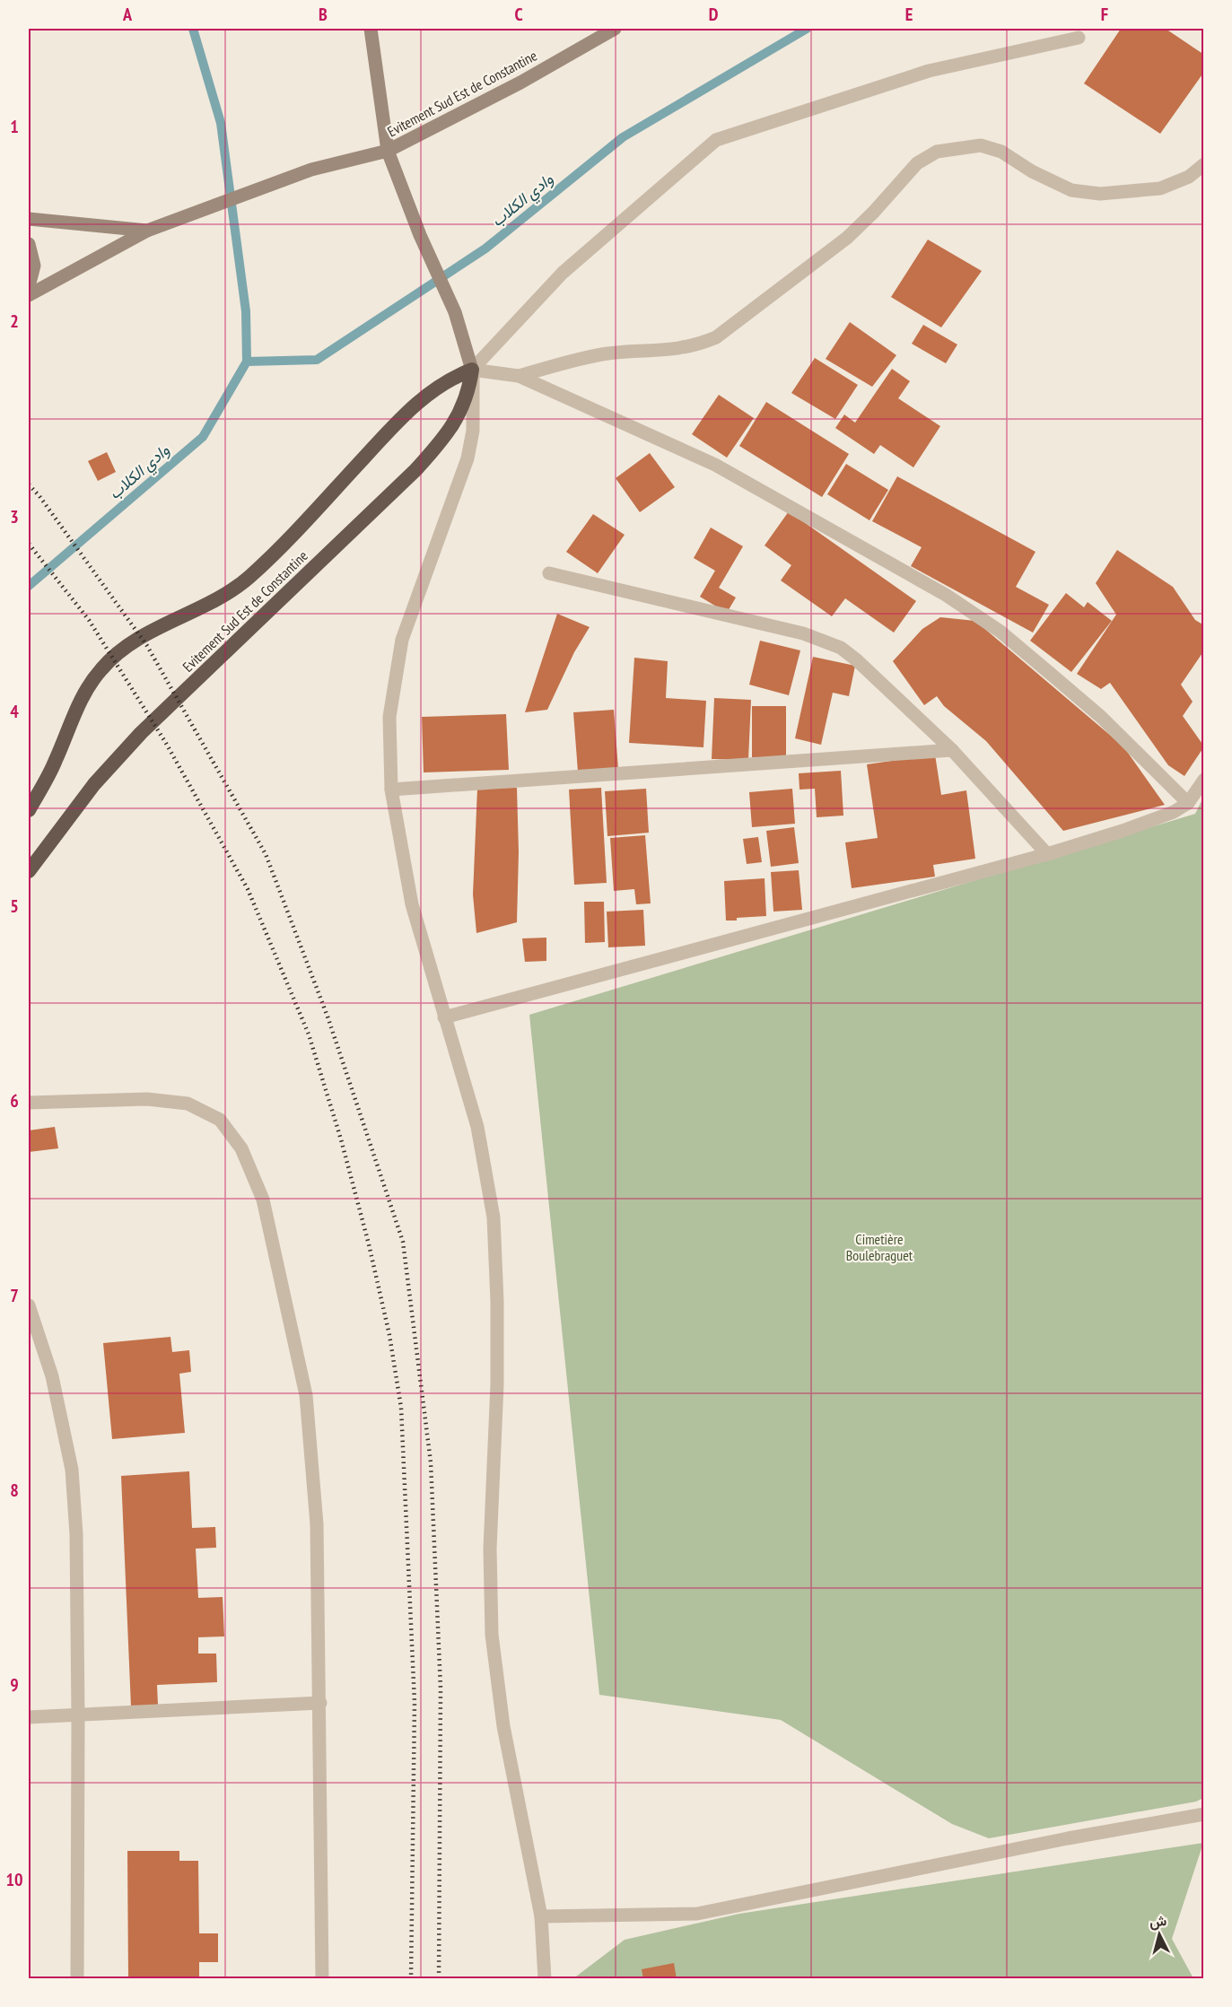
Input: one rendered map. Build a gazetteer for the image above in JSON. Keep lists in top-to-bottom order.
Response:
{
  "streets": {
    "highway": ["Evitement Sud Est de Constantine"]
  },
  "water": ["وادي الكلاب"],
  "parks": ["Cimetière Boulebraguet"],
  "north": "top",
  "grid": {
    "columns": [
      "A",
      "B",
      "C",
      "D",
      "E",
      "F"
    ],
    "rows": [
      "1",
      "2",
      "3",
      "4",
      "5",
      "6",
      "7",
      "8",
      "9",
      "10"
    ]
  }
}
